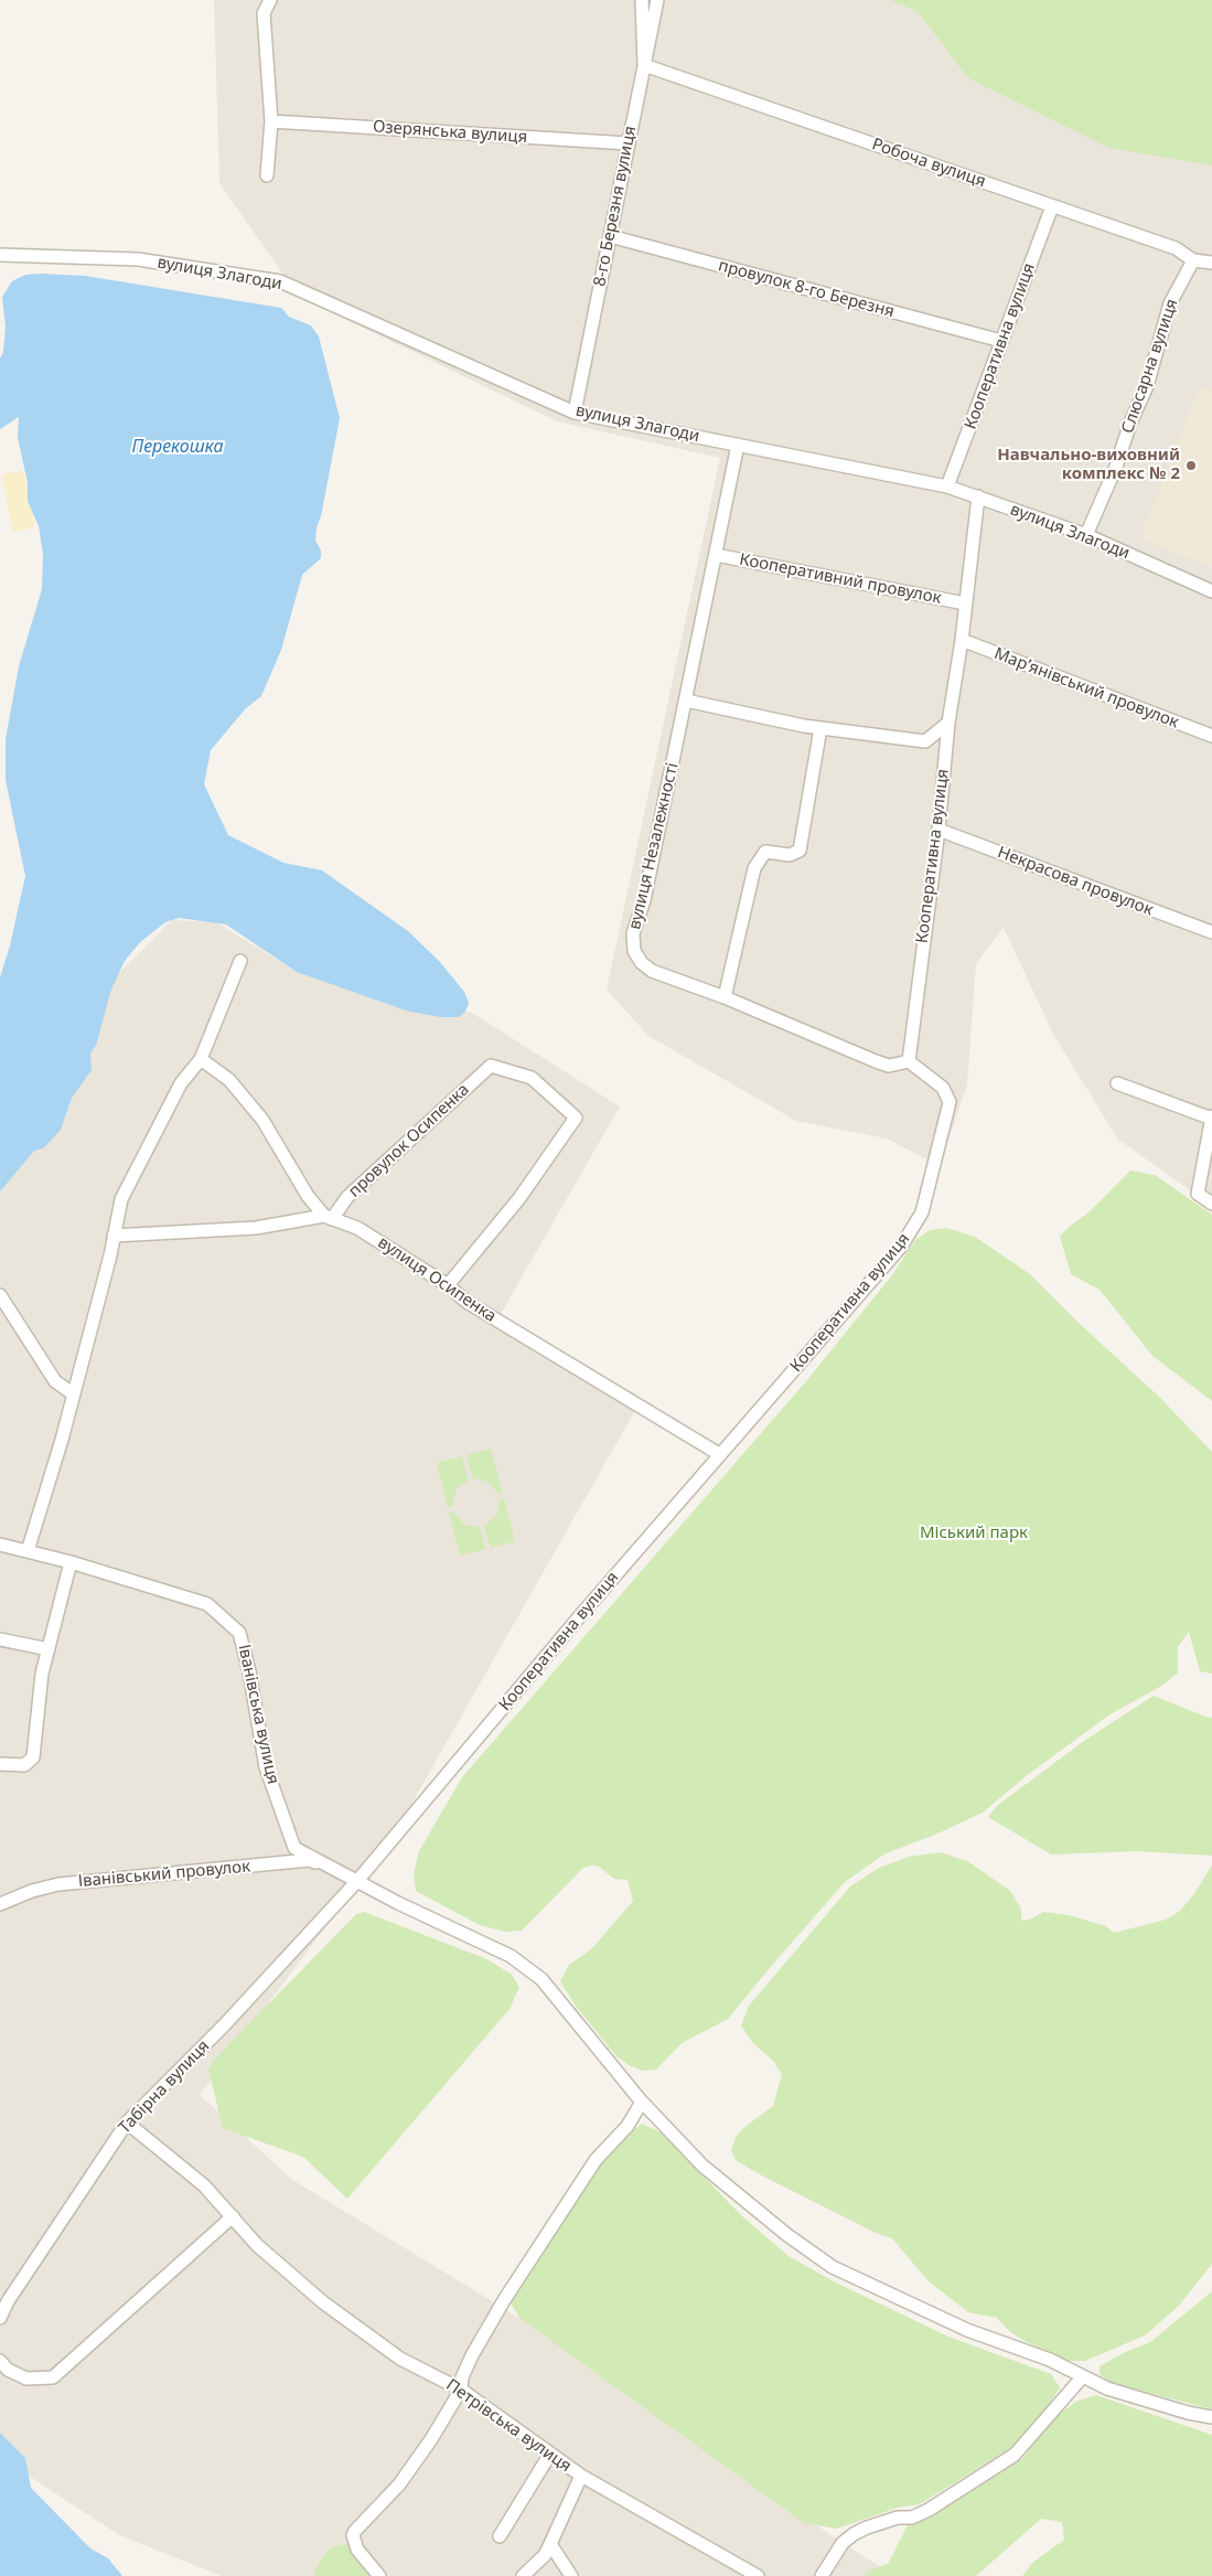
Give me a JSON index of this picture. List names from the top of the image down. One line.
{"streets":{"street":["Озерянська вулиця","Робоча вулиця","8-го Березня вулиця","вулиця Злагоди","провулок 8-го Березня","Кооперативна вулиця","Слюсарна вулиця","Кооперативний провулок","Мар’янівський провулок","вулиця Незалежності","Некрасова провулок","провулок Осипенка","вулиця Осипенка","Іванівська вулиця","Іванівський провулок","Табірна вулиця","Петрівська вулиця"]},"crossings":[["Озерянська вулиця","8-го Березня вулиця"],["Робоча вулиця","8-го Березня вулиця"],["Робоча вулиця","Кооперативна вулиця"],["Робоча вулиця","Слюсарна вулиця"],["8-го Березня вулиця","вулиця Злагоди"],["8-го Березня вулиця","провулок 8-го Березня"],["вулиця Злагоди","Кооперативна вулиця"],["вулиця Злагоди","Слюсарна вулиця"],["вулиця Злагоди","вулиця Незалежності"],["провулок 8-го Березня","Кооперативна вулиця"],["Кооперативна вулиця","Кооперативний провулок"],["Кооперативна вулиця","Мар’янівський провулок"],["Кооперативна вулиця","вулиця Незалежності"],["Кооперативна вулиця","Некрасова провулок"],["Кооперативна вулиця","вулиця Осипенка"],["Кооперативна вулиця","Іванівська вулиця"],["Кооперативна вулиця","Табірна вулиця"],["Кооперативний провулок","вулиця Незалежності"],["провулок Осипенка","вулиця Осипенка"],["Іванівська вулиця","Іванівський провулок"],["Іванівська вулиця","Табірна вулиця"],["Табірна вулиця","Петрівська вулиця"]],"water":["Перекошка"],"parks":["Міський парк"],"places":["Навчально-виховний комплекс № 2"]}
